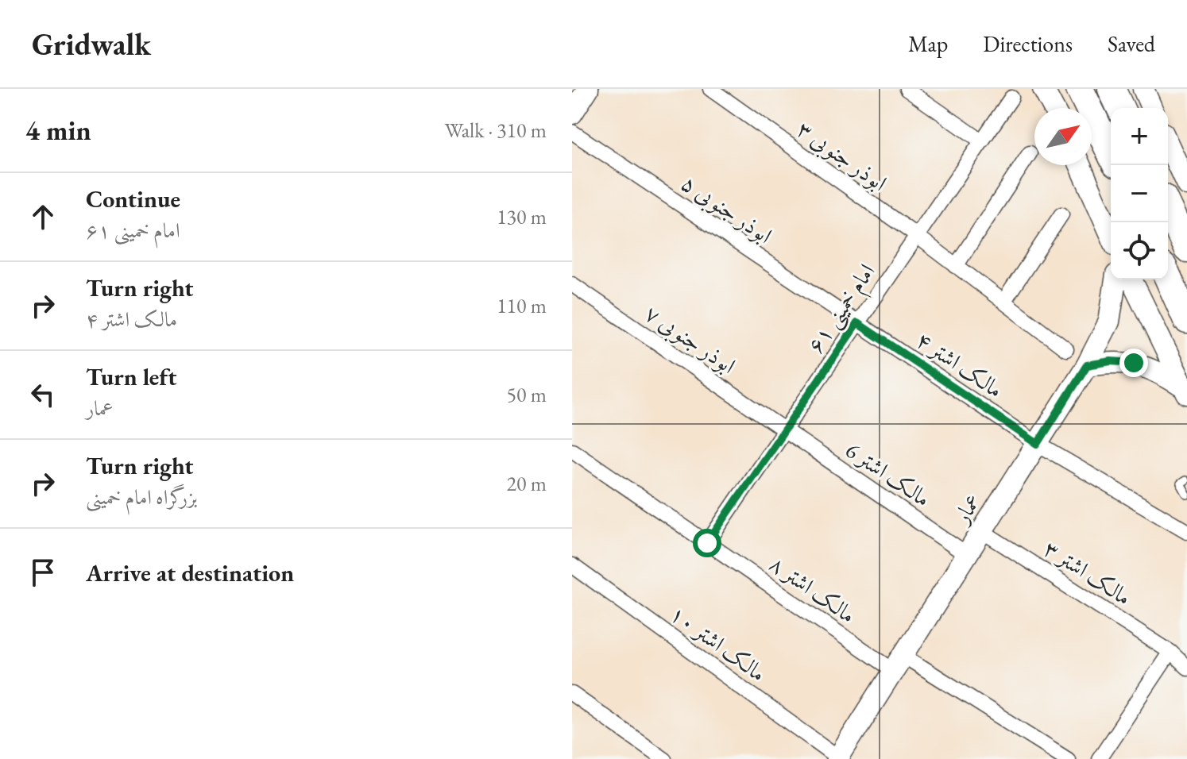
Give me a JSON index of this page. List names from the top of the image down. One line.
{"streets":{"street":["ابوذر جنوبی ۳","ابوذر جنوبی ۵","امام خمینی ۶۱","ابوذر جنوبی ۷","مالک اشتر ۴","مالک اشتر 6","عمار","مالک اشتر ۳","مالک اشتر ۸","مالک اشتر ۱۰"]},"crossings":[["ابوذر جنوبی ۳","امام خمینی ۶۱"],["ابوذر جنوبی ۵","امام خمینی ۶۱"],["ابوذر جنوبی ۵","مالک اشتر ۴"],["امام خمینی ۶۱","ابوذر جنوبی ۷"],["امام خمینی ۶۱","مالک اشتر ۴"],["امام خمینی ۶۱","مالک اشتر 6"],["امام خمینی ۶۱","مالک اشتر ۸"],["ابوذر جنوبی ۷","مالک اشتر 6"],["مالک اشتر ۴","عمار"],["مالک اشتر 6","عمار"],["عمار","مالک اشتر ۳"],["عمار","مالک اشتر ۸"],["عمار","مالک اشتر ۱۰"]],"north":"top right","page":{"header":"Gridwalk","nav":["Map","Directions","Saved"],"heading":["4 min","Walk · 310 m"],"map_buttons":["+","−"],"list":[["Continue","امام خمینی ۶۱","130 m"],["Turn right","مالک اشتر ۴","110 m"],["Turn left","عمار","50 m"],["Turn right","بزرگراه امام خمینی","20 m"],"Arrive at destination"]}}
